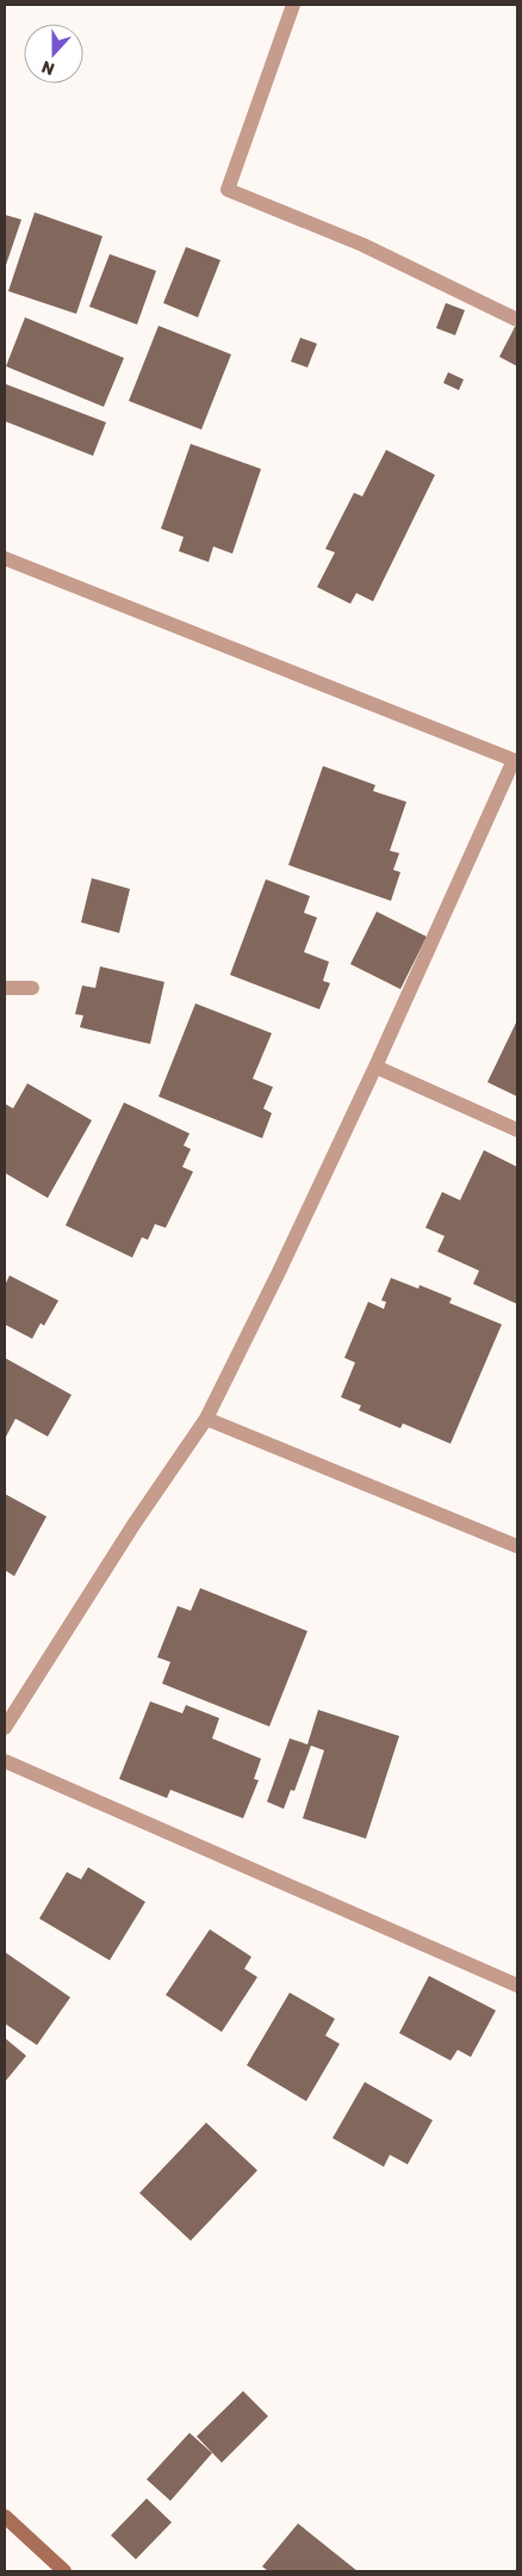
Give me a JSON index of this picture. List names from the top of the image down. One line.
{"north":"bottom"}
